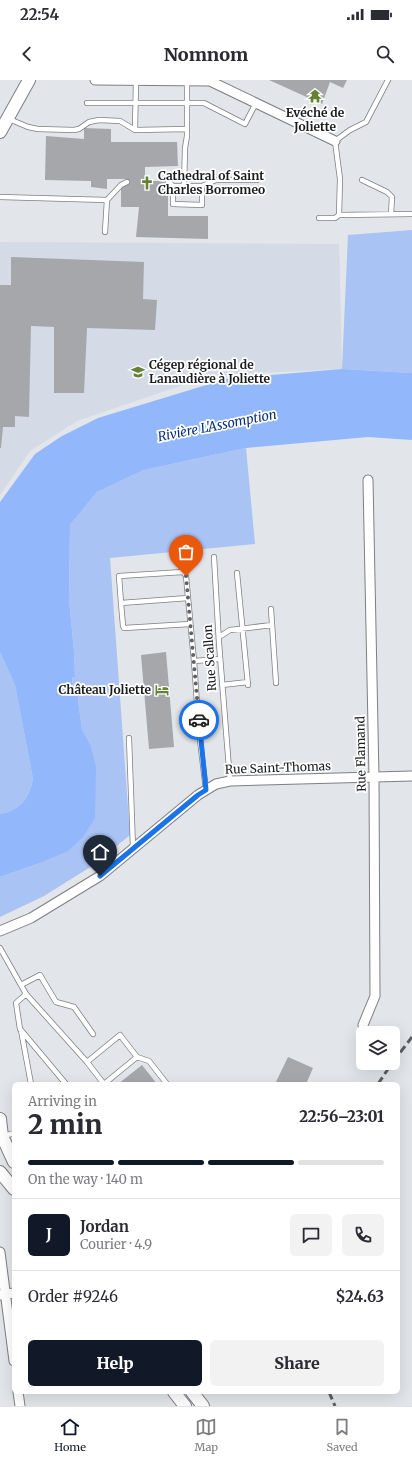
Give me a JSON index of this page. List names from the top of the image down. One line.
{"streets":{"street":["Rue Flamand","Rue Saint-Thomas"],"lane":["Rue Scallon"]},"crossings":[["Rue Scallon","Rue Saint-Thomas"],["Rue Flamand","Rue Saint-Thomas"]],"water":["Rivière L'Assomption"],"places":{"temple":["Evéché de Joliette"],"church":["Cathedral of Saint Charles Borromeo"],"school or university":["Cégep régional de Lanaudière à Joliette"],"hotel":["Château Joliette"]},"page":{"status":"22:54","header":"Nomnom","heading":["2 min","Arriving in","22:56–23:01"],"panel":["Jordan","Courier · 4.9","Order #9246","$24.63"],"bar":"On the way · 140 m","round":"J","buttons":["Help","Share"],"tabs":["Home","Map","Saved"]}}
